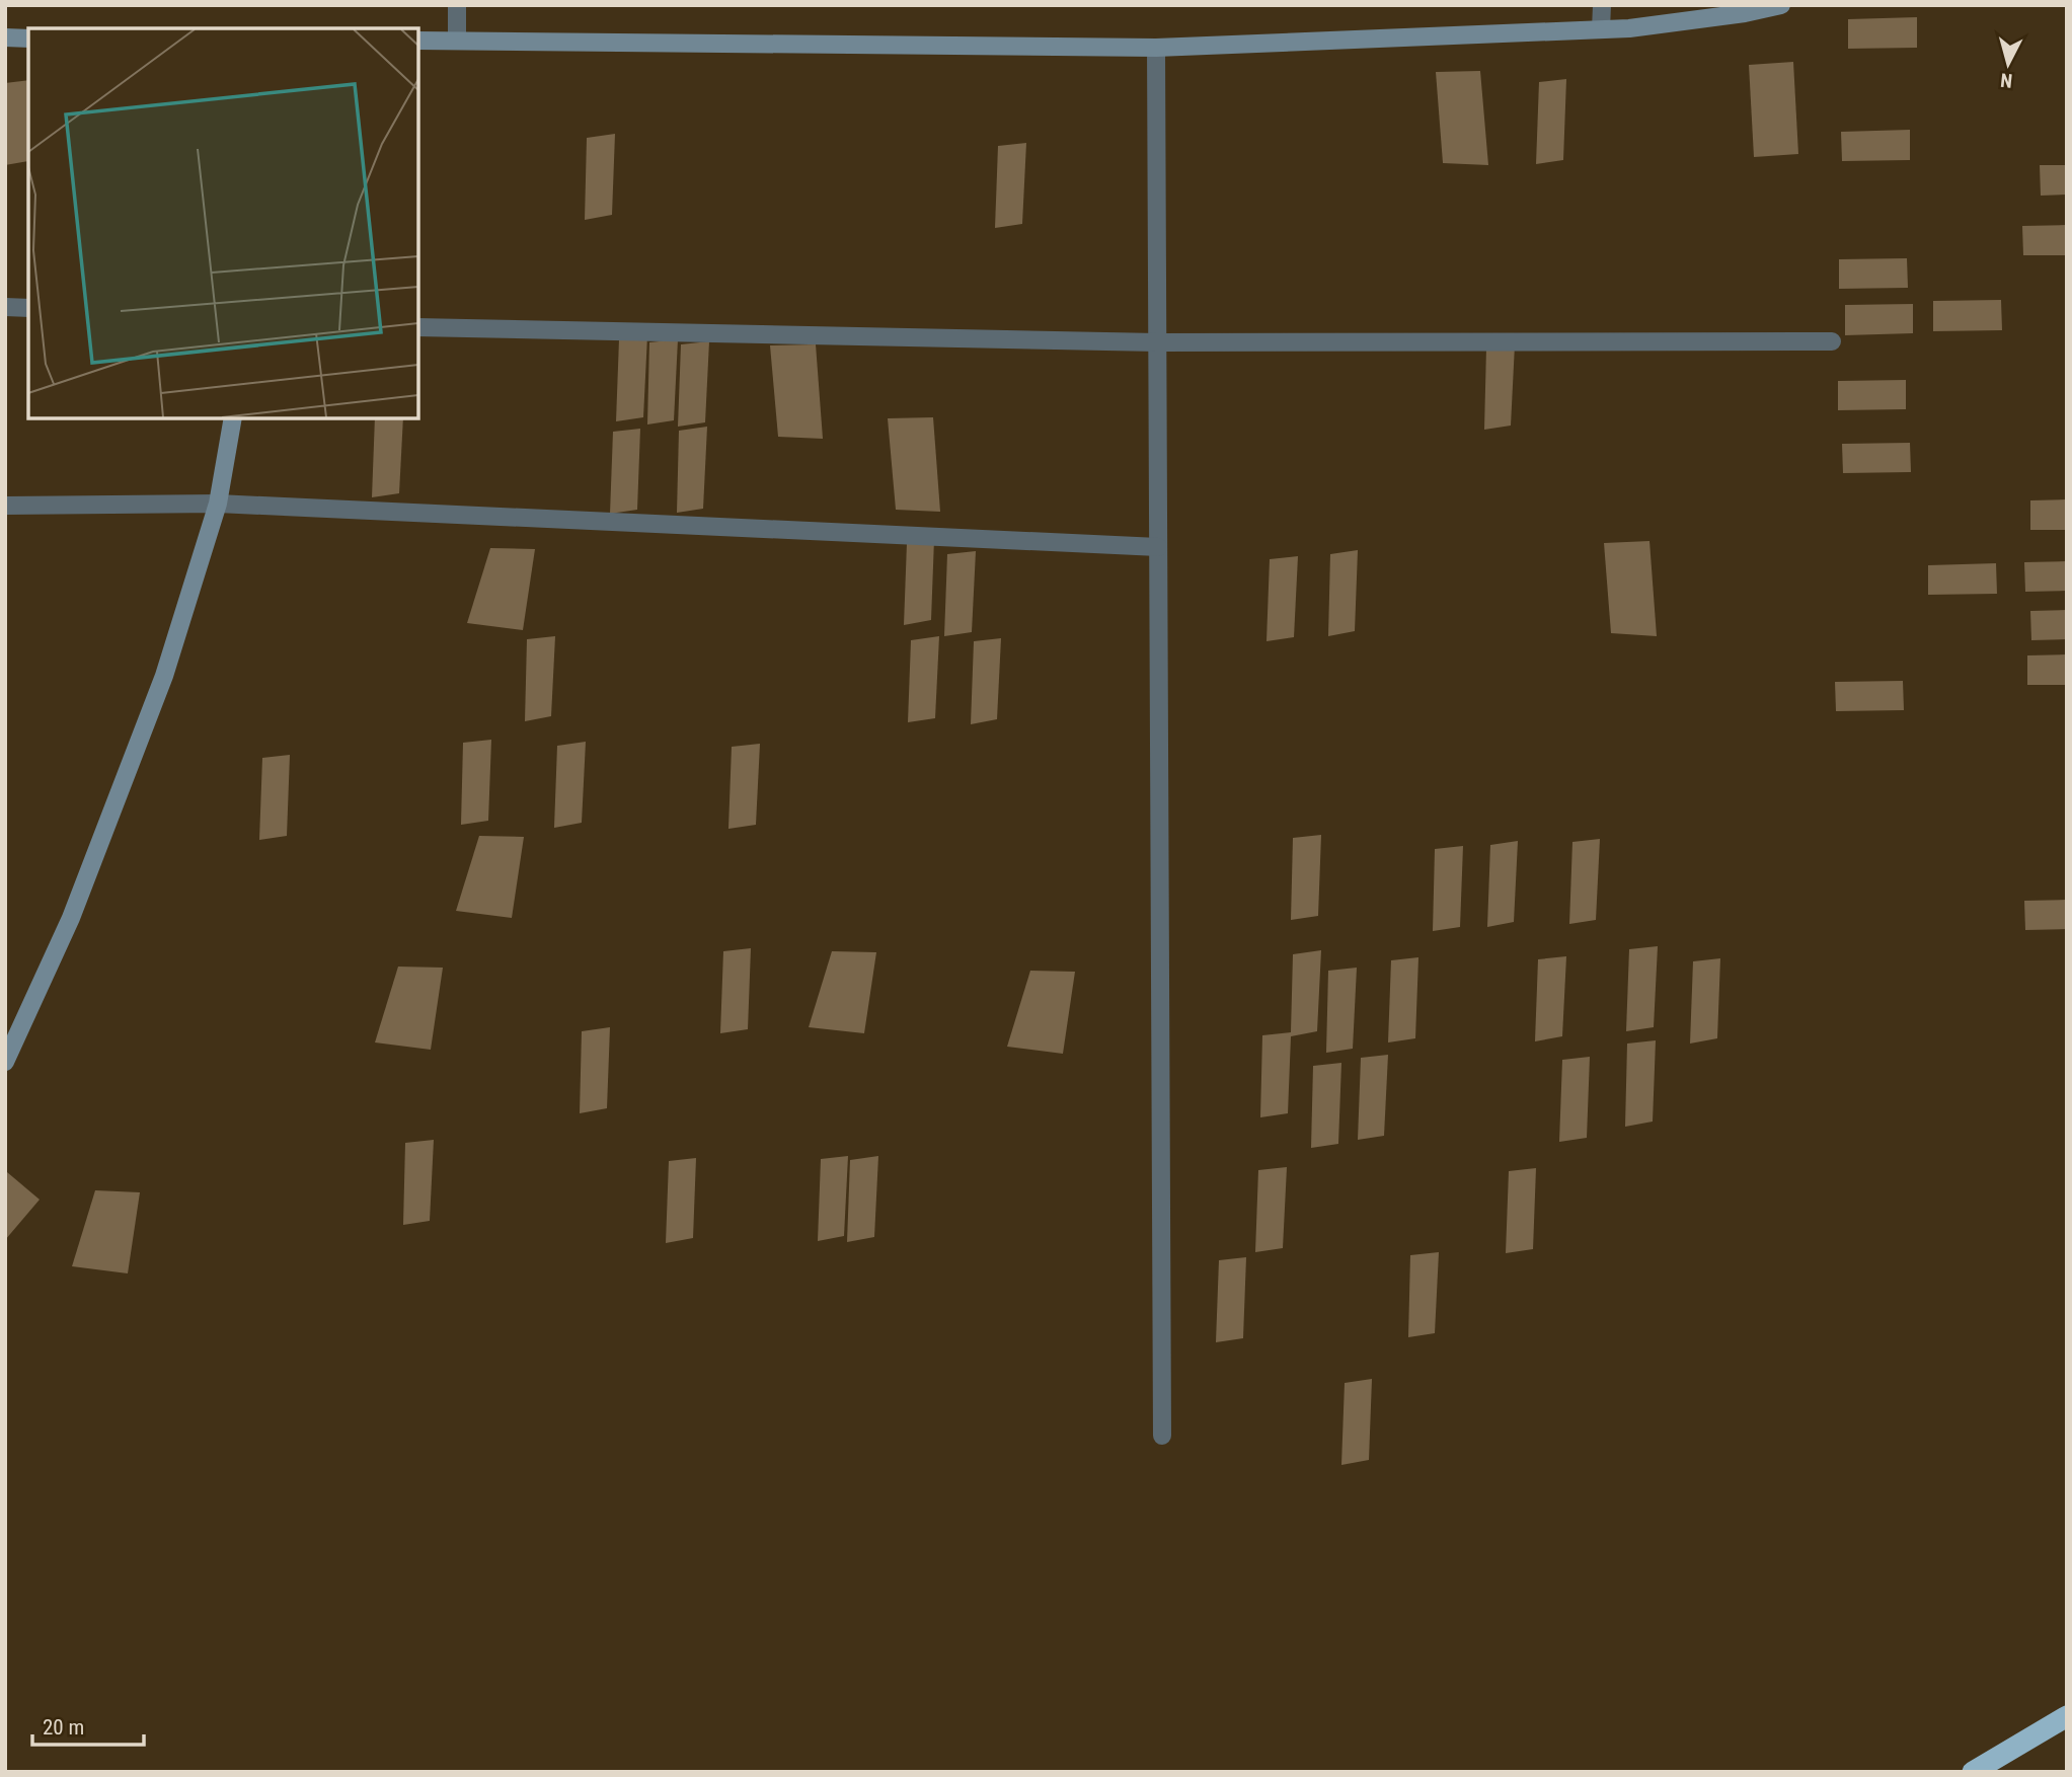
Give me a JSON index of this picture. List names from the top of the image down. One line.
{"scale_bar":"20 m","north":"bottom"}
